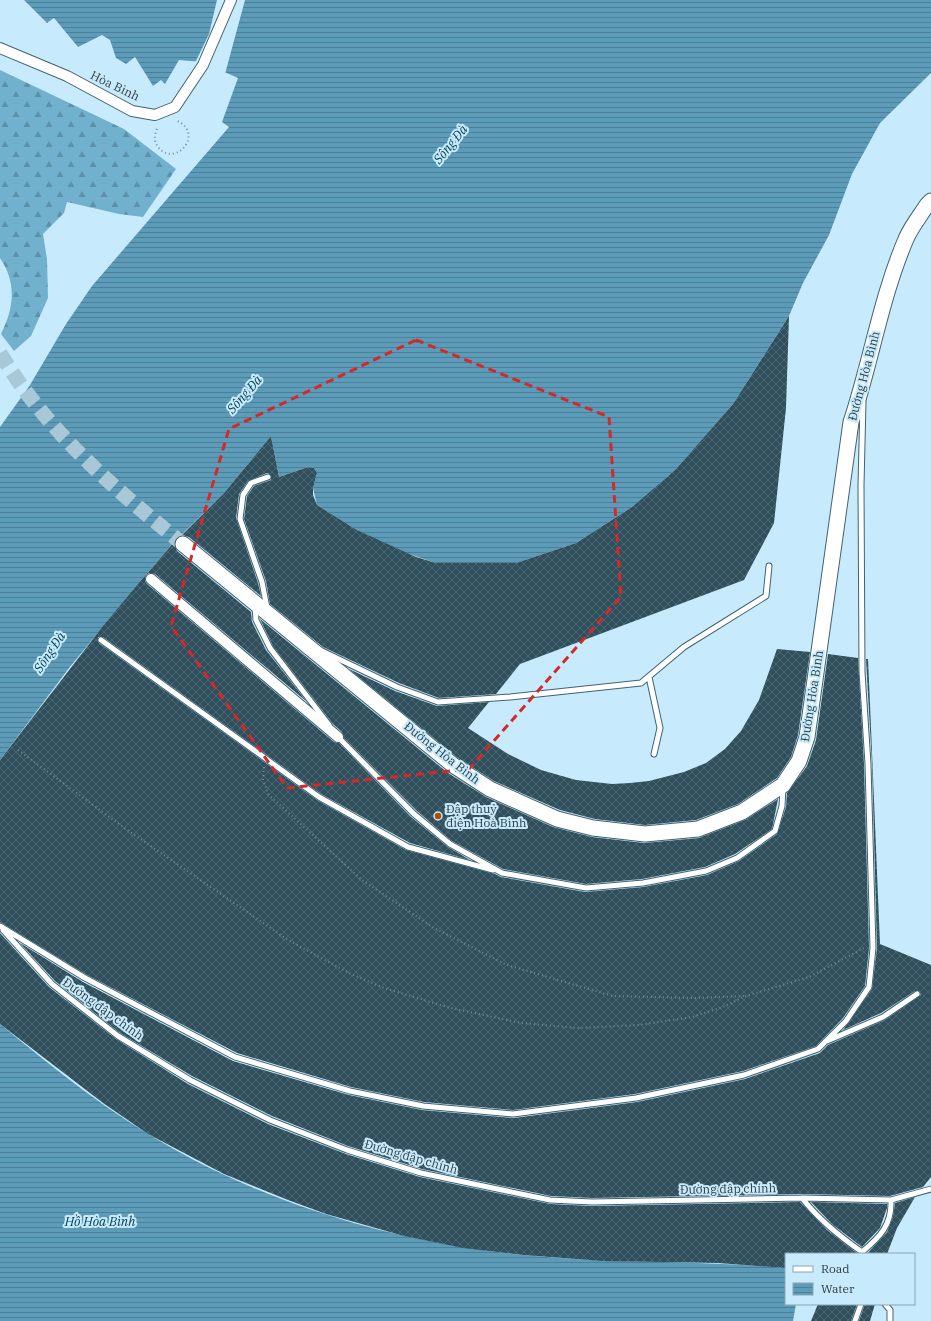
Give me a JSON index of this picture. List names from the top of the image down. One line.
{"streets":{"main road":["Đường Hòa Bình"],"street":["Hòa Bình"],"lane":["Đường đập chính"]},"water":["Sông Đà","Hồ Hòa Bình"],"places":["Đập thuỷ điện Hoà Bình"],"legend":["Road","Water"]}
